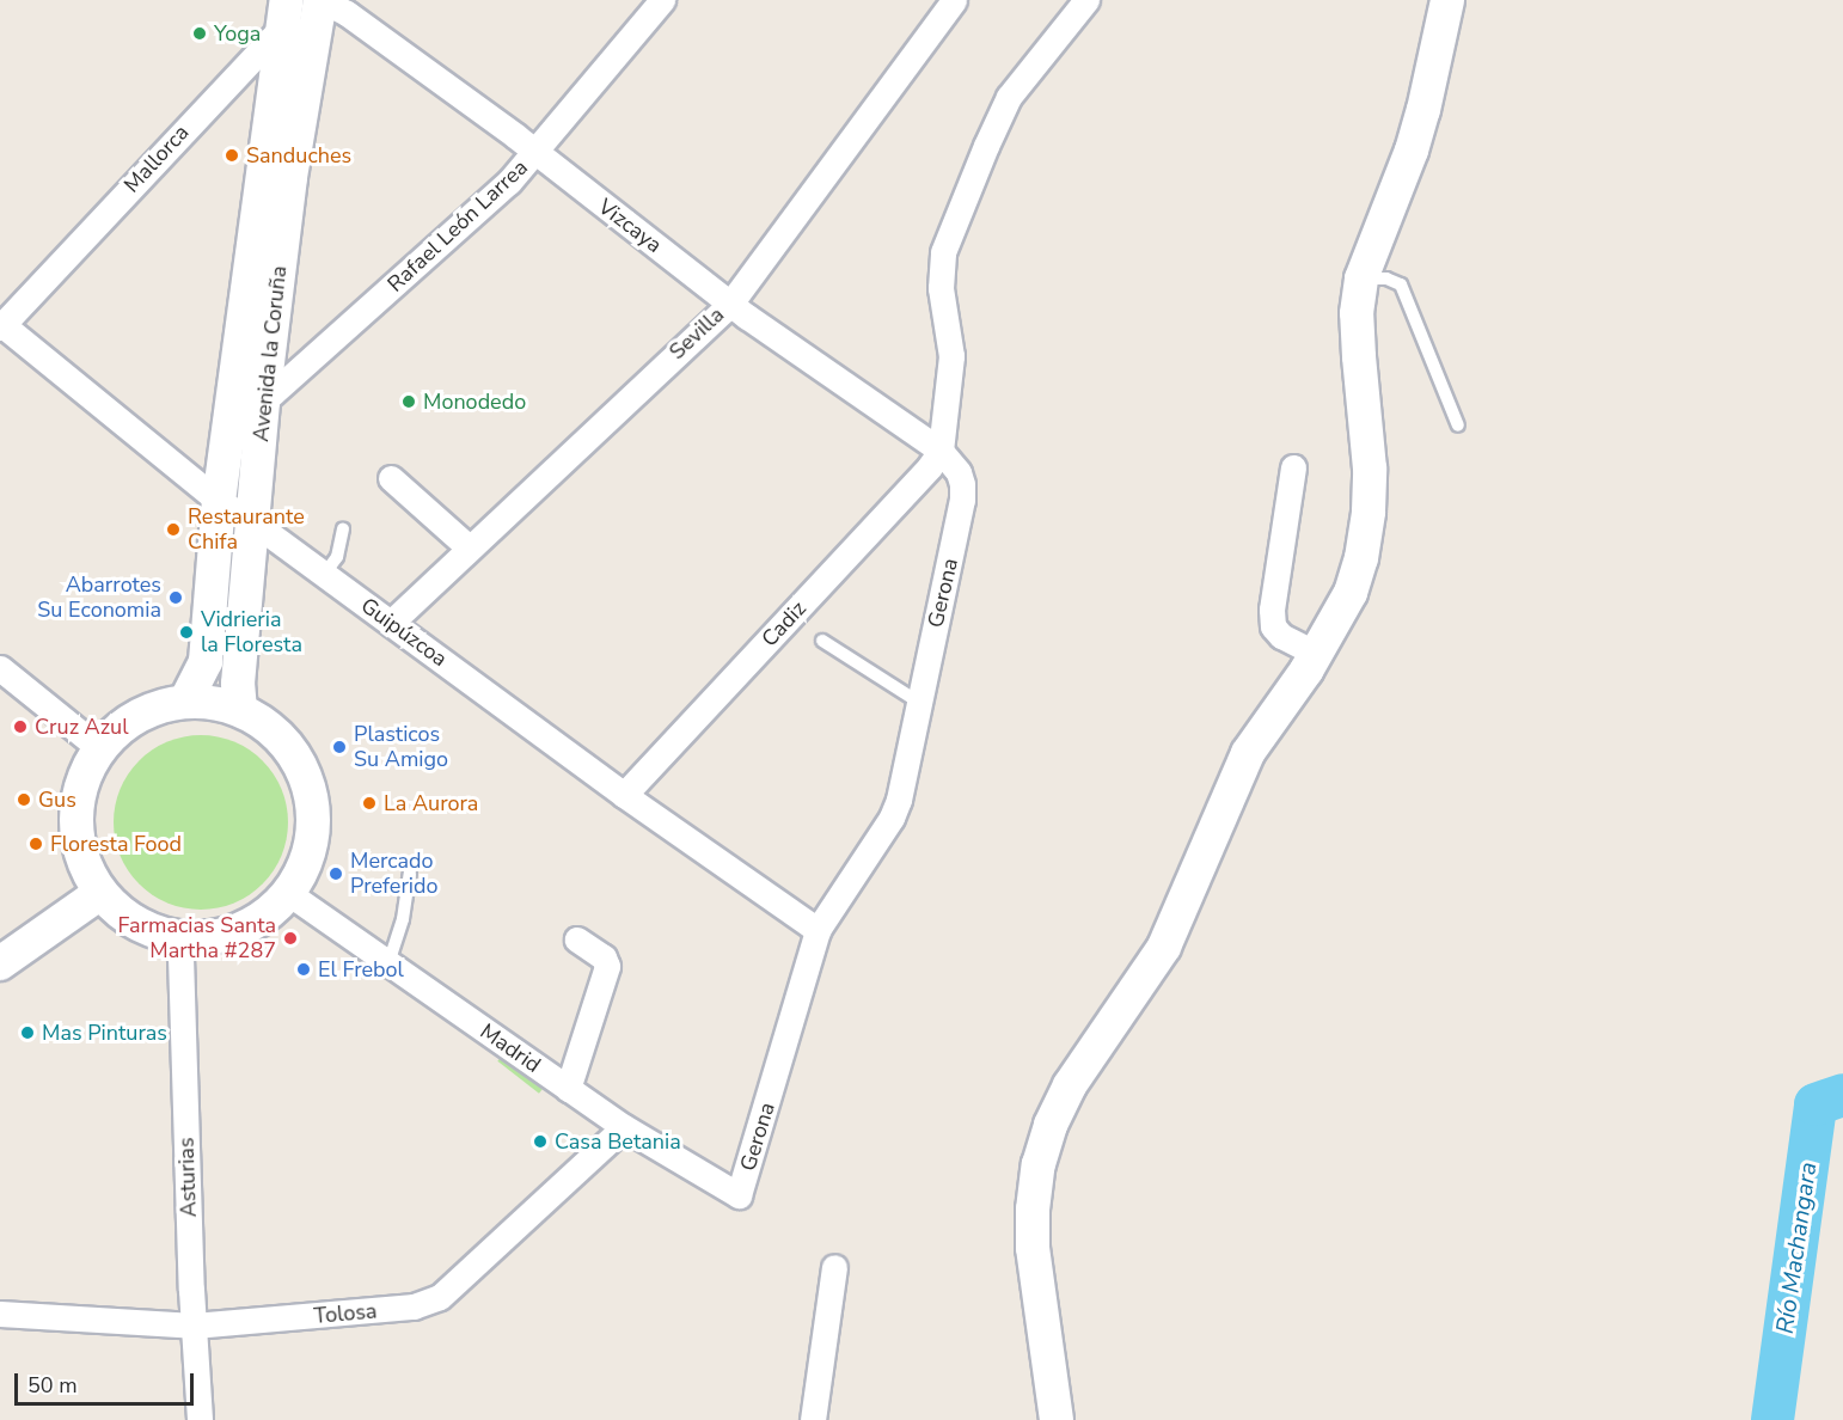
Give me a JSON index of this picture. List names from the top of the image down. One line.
{"streets":{"main road":["Avenida la Coruña"],"street":["Mallorca","Rafael León Larrea","Vizcaya","Sevilla","Gerona","Cadiz","Guipúzcoa","Madrid","Asturias","Tolosa"]},"crossings":[["Mallorca","Vizcaya"],["Mallorca","Avenida la Coruña"],["Mallorca","Guipúzcoa"],["Rafael León Larrea","Vizcaya"],["Rafael León Larrea","Avenida la Coruña"],["Vizcaya","Sevilla"],["Vizcaya","Avenida la Coruña"],["Vizcaya","Gerona"],["Vizcaya","Cadiz"],["Sevilla","Guipúzcoa"],["Avenida la Coruña","Guipúzcoa"],["Avenida la Coruña","Madrid"],["Avenida la Coruña","Asturias"],["Gerona","Cadiz"],["Gerona","Guipúzcoa"],["Gerona","Madrid"],["Cadiz","Guipúzcoa"],["Madrid","Asturias"],["Madrid","Tolosa"],["Asturias","Tolosa"]],"water":["Río Machangara"],"places":["Yoga","Sanduches","Monodedo","Restaurante Chifa","Abarrotes Su Economia","Vidrieria la Floresta","Cruz Azul","Plasticos Su Amigo","Gus","La Aurora","Floresta Food","Mercado Preferido","Farmacias Santa Martha #287","El Frebol","Mas Pinturas","Casa Betania"],"scale_bar":"50 m"}
